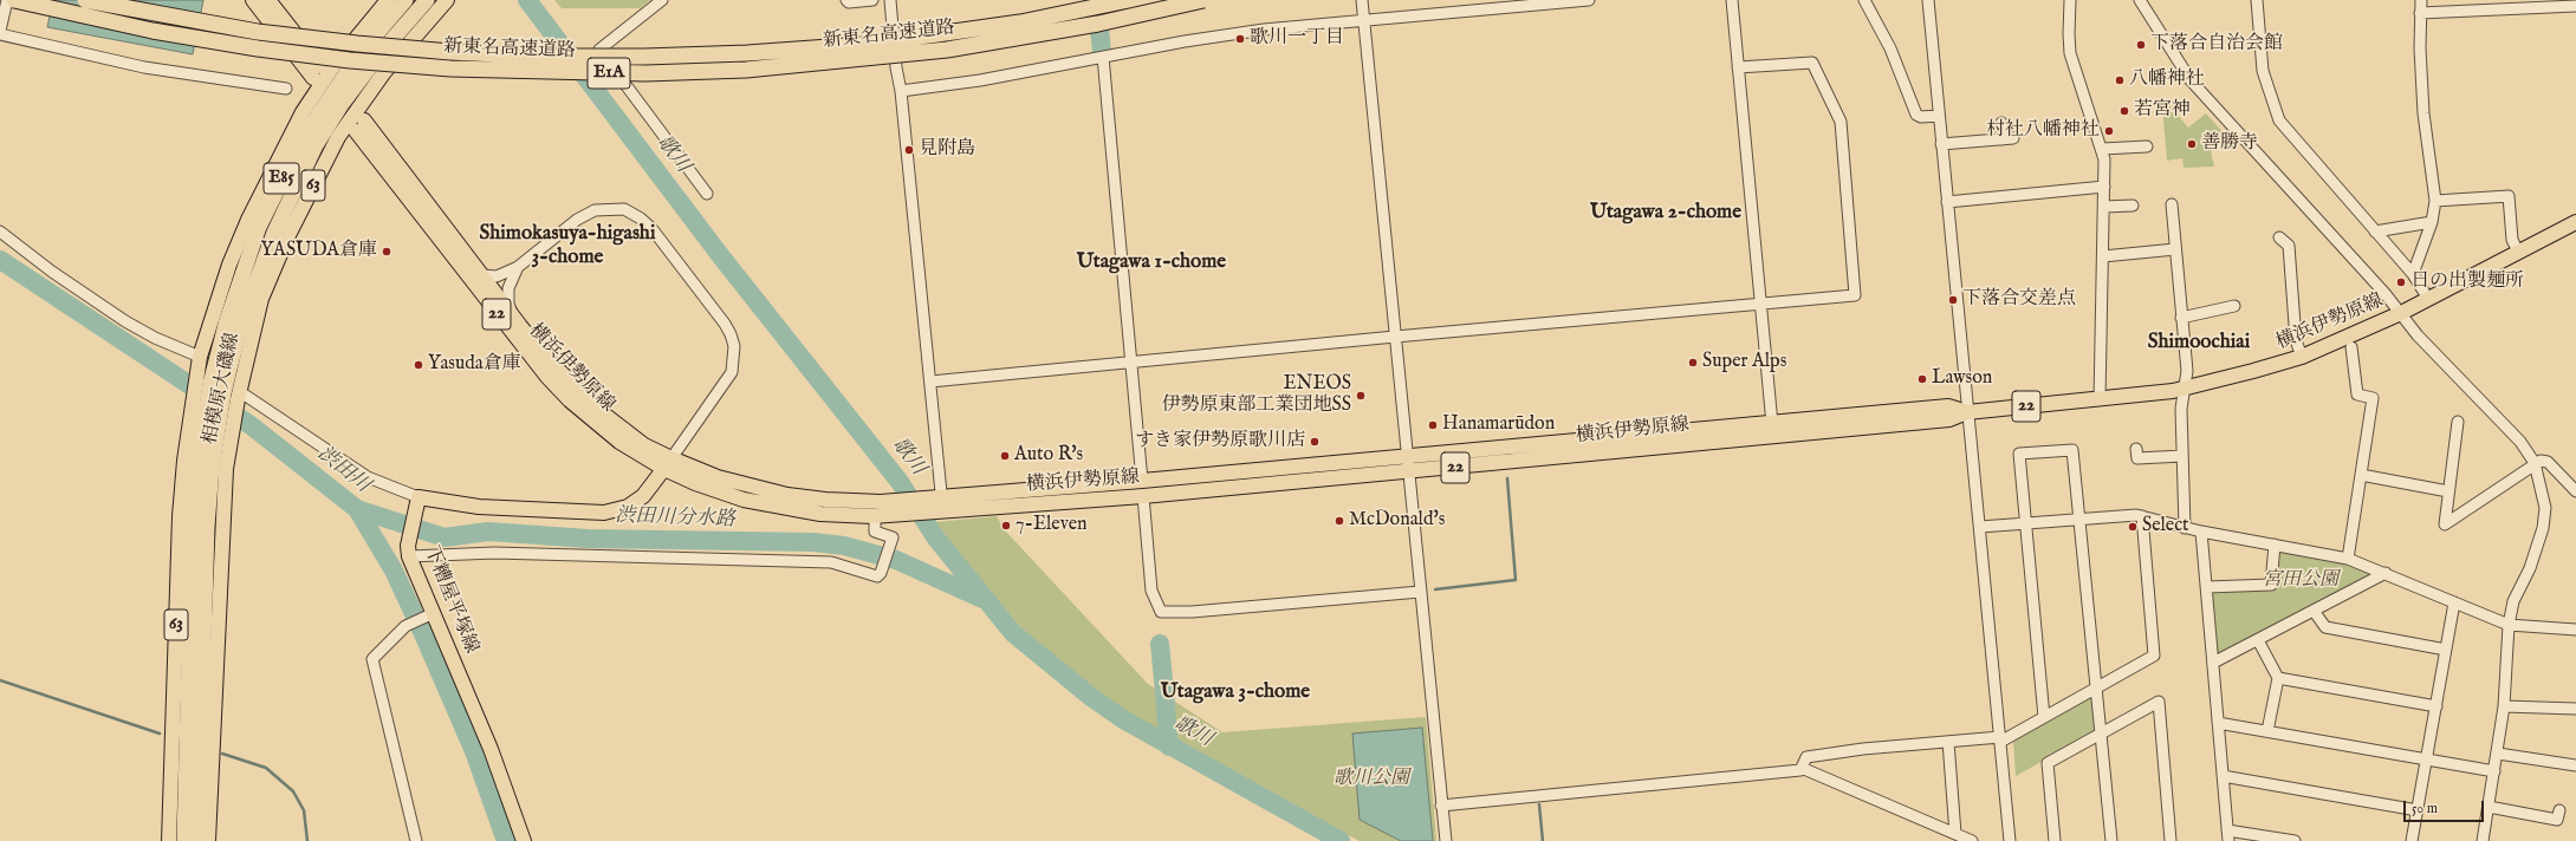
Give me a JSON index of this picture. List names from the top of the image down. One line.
{"streets":{"highway":["新東名高速道路","E1A","E85"],"main road":["63","22","横浜伊勢原線","相模原大磯線","下糟屋平塚線"]},"crossings":[["E85","相模原大磯線"]],"districts":["Utagawa 2-chome","Shimokasuya-higashi 3-chome","Utagawa 1-chome","Shimoochiai","Utagawa 3-chome"],"water":["歌川","渋田川","渋田川分水路"],"parks":["宮田公園","歌川公園"],"places":["歌川一丁目","下落合自治会館","八幡神社","若宮神","村社八幡神社","善勝寺","見附島","YASUDA倉庫","日の出製麺所","下落合交差点","Super Alps","Yasuda倉庫","Lawson","ENEOS 伊勢原東部工業団地SS","Hanamarūdon","すき家伊勢原歌川店","Auto R's","McDonald's","7-Eleven","Select"],"scale_bar":"50 m"}
